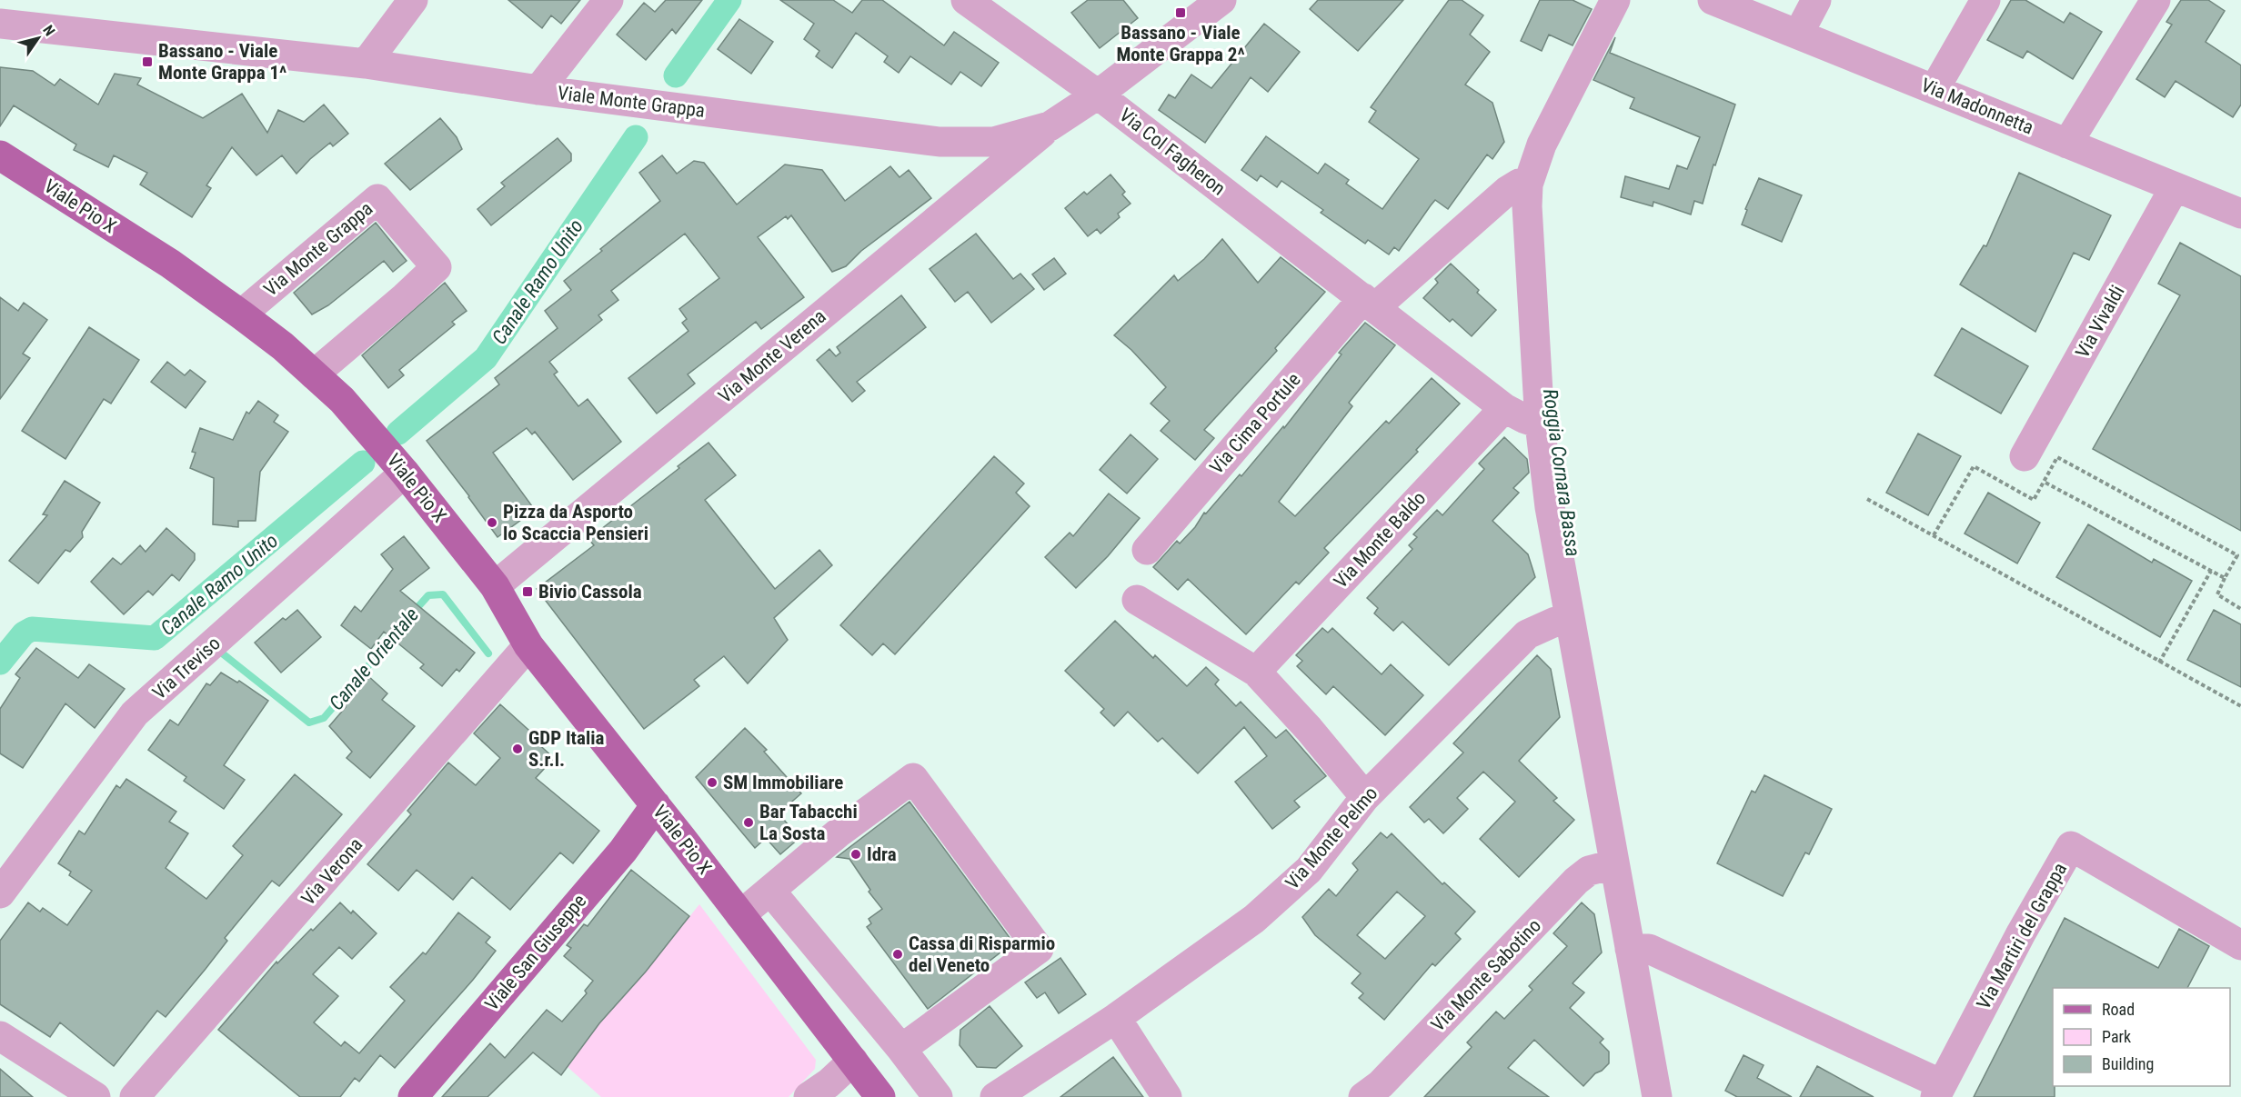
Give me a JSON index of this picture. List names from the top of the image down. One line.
{"streets":{"main road":["Viale Pio X","Viale San Giuseppe"],"street":["Viale Monte Grappa","Via Madonnetta","Via Col Fagheron","Via Monte Grappa","Via Vivaldi","Via Monte Verena","Via Cima Portule","Via Monte Baldo","Via Treviso","Via Monte Pelmo","Via Verona","Via Martiri del Grappa","Via Monte Sabotino"]},"crossings":[["Viale Monte Grappa","Via Col Fagheron"],["Viale Monte Grappa","Via Monte Verena"],["Via Madonnetta","Via Vivaldi"],["Via Col Fagheron","Via Cima Portule"],["Via Col Fagheron","Via Monte Baldo"],["Viale Pio X","Via Monte Grappa"],["Viale Pio X","Via Monte Verena"],["Viale Pio X","Via Treviso"],["Viale Pio X","Via Verona"],["Viale Pio X","Viale San Giuseppe"]],"water":["Canale Ramo Unito","Roggia Cornara Bassa","Canale Orientale"],"places":{"transit":["Bassano - Viale Monte Grappa 2^","Bassano - Viale Monte Grappa 1^","Bivio Cassola"],"other":["Pizza da Asporto lo Scaccia Pensieri","GDP Italia S.r.l.","SM Immobiliare","Bar Tabacchi La Sosta","Idra","Cassa di Risparmio del Veneto"]},"legend":["Road","Park","Building"],"north":"top right"}
